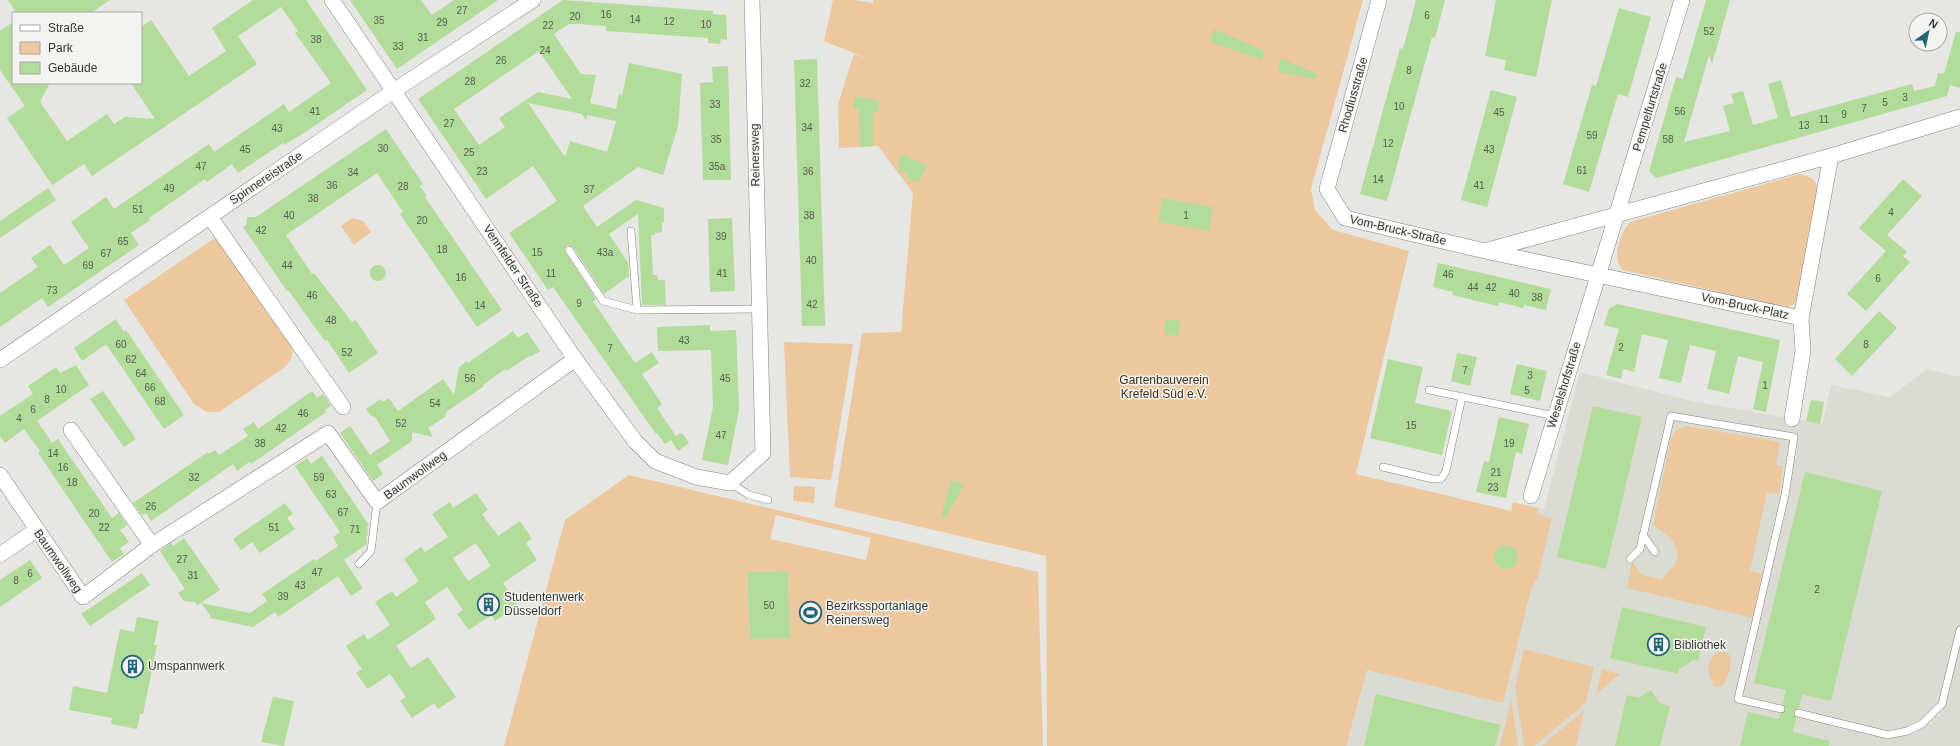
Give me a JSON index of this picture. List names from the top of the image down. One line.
{"streets":{"street":["Rhodiusstraße","Pempelfurtstraße","Reinersweg","Spinnereistraße","Vom-Bruck-Straße","Vennfelder Straße","Vom-Bruck-Platz","Weselshofstraße","Baumwollweg"]},"crossings":[["Rhodiusstraße","Vom-Bruck-Straße"],["Reinersweg","Vennfelder Straße"],["Spinnereistraße","Vennfelder Straße"],["Vom-Bruck-Straße","Vom-Bruck-Platz"],["Vennfelder Straße","Baumwollweg"],["Vom-Bruck-Platz","Weselshofstraße"]],"parks":["Gartenbauverein Krefeld Süd e.V."],"places":{"building":["Studentenwerk Düsseldorf","Bibliothek","Umspannwerk"],"sports":["Bezirkssportanlage Reinersweg"]},"house_numbers":["27","16","6","20","14","35","12","29","10","22","52","31","38","33","24","26","8","28","32","3","5","33","10","7","41","56","45","9","11","27","13","34","43","59","35","58","12","30","45","43","25","47","35a","61","23","36","34","14","36","41","28","49","37","38","51","4","40","38","1","20","42","39","65","18","15","43a","67","40","69","44","11","41","46","16","6","44","42","73","40","46","38","9","42","14","48","43","60","8","2","7","52","62","7","64","3","56","45","1","66","10","5","8","68","54","6","46","4","52","15","42","47","38","19","14","16","21","32","59","18","23","63","26","67","20","22","51","71","27","47","6","31","8","43","2","39","50"],"legend":["Straße","Park","Gebäude"],"north":"top right"}
